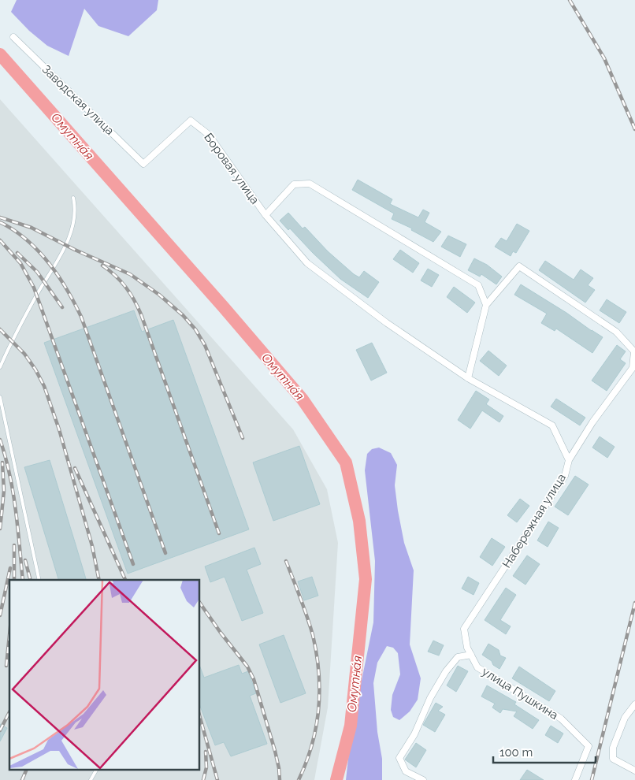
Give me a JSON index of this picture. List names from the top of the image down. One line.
{"streets":{"street":["Заводская улица","Боровая улица","Набережная улица","улица Пушкина"]},"crossings":[["Заводская улица","Боровая улица"],["Боровая улица","Набережная улица"],["Набережная улица","улица Пушкина"]],"water":["Омутна́я"],"scale_bar":"100 m"}
